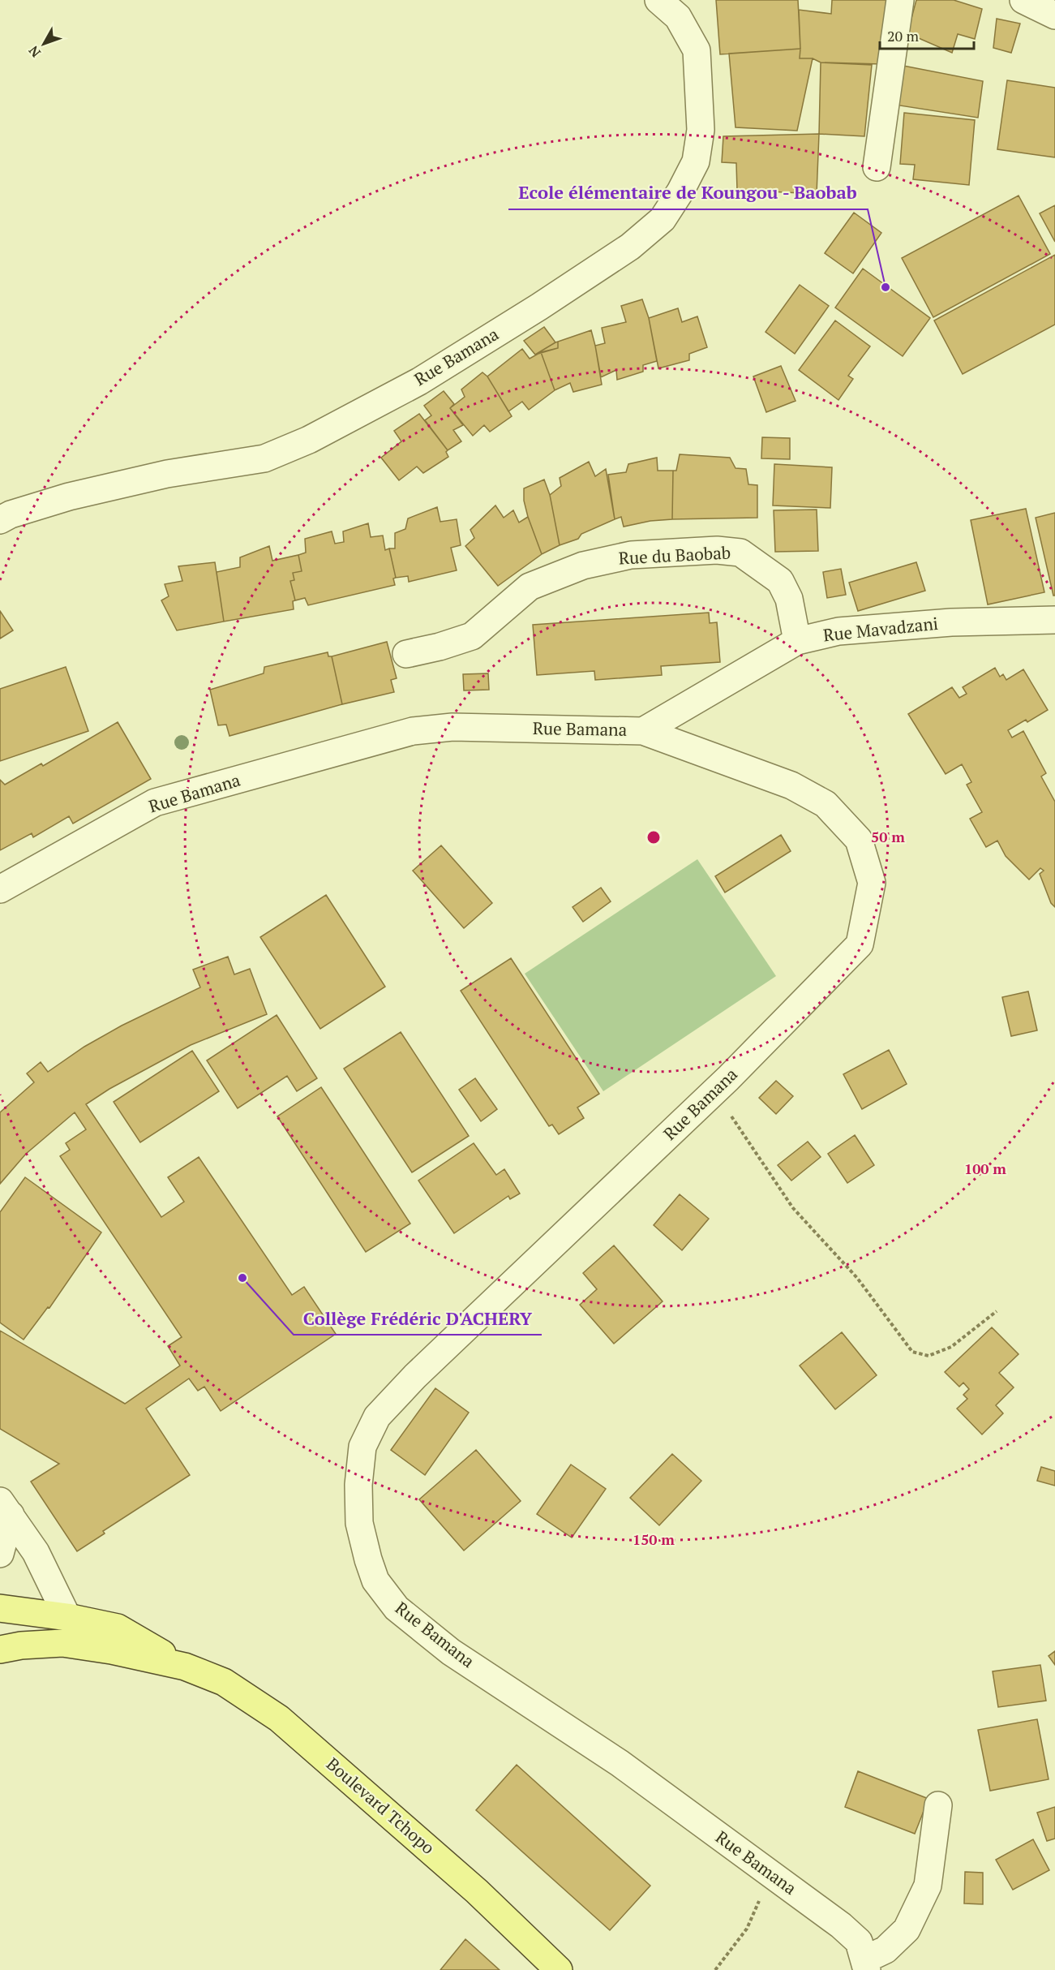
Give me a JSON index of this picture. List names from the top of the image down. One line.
{"streets":{"main road":["Boulevard Tchopo"],"street":["Rue Bamana","Rue du Baobab","Rue Mavadzani"]},"crossings":[["Rue Bamana","Rue Mavadzani"],["Rue du Baobab","Rue Mavadzani"]],"places":["Ecole élémentaire de Koungou - Baobab","Collège Frédéric D'ACHERY"],"scale_bar":"20 m","north":"bottom left","rings":["50 m","100 m","150 m"]}
